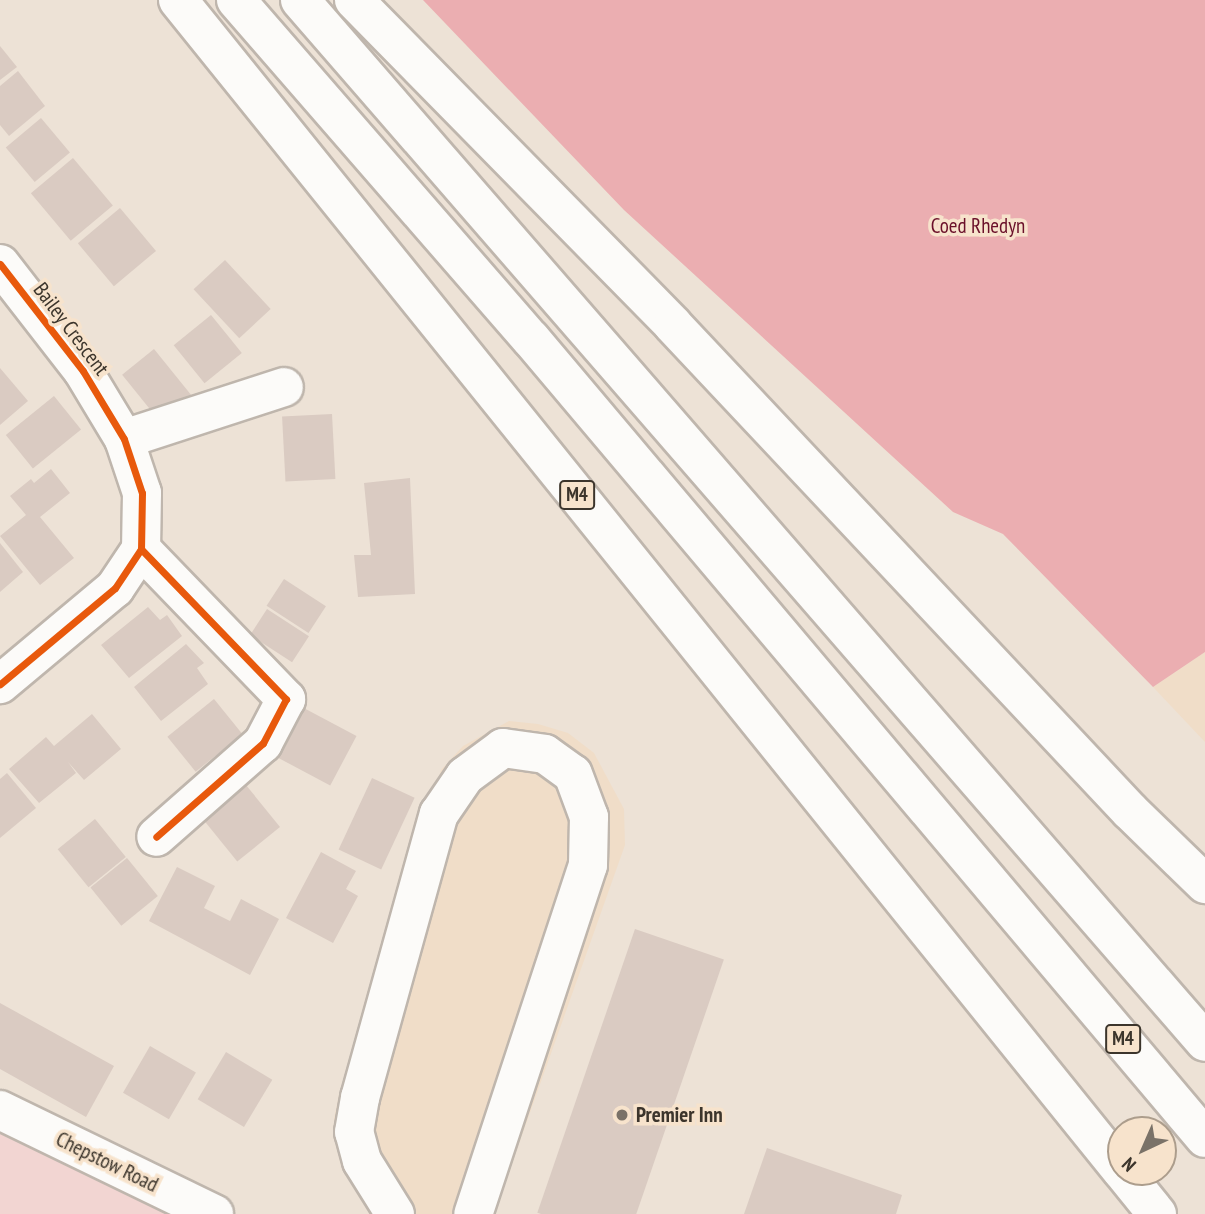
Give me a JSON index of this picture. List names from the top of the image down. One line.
{"streets":{"main road":["Bailey Crescent","M4","Chepstow Road"]},"parks":["Coed Rhedyn"],"places":["Premier Inn"],"north":"bottom left"}
